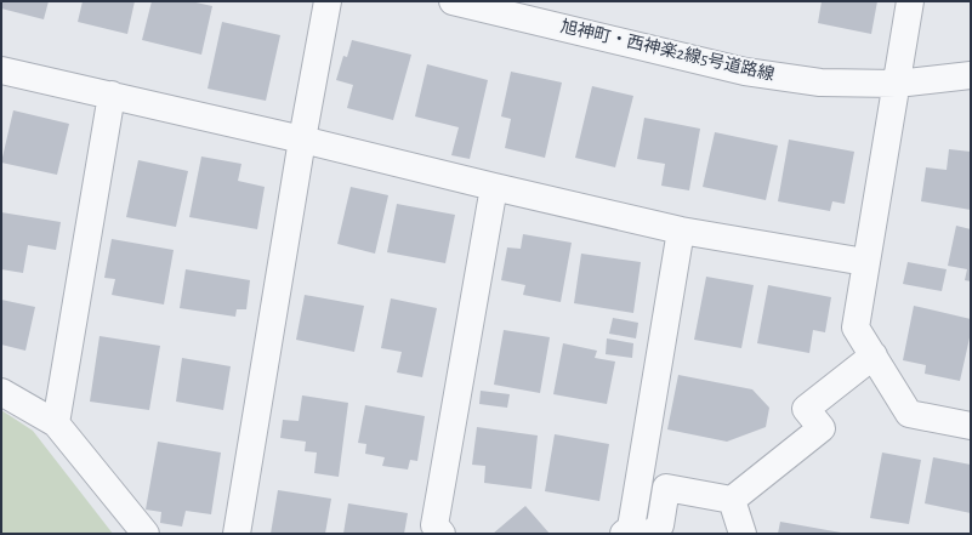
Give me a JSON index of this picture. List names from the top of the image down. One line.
{"streets":{"street":["旭神町・西神楽2線5号道路線"]}}
